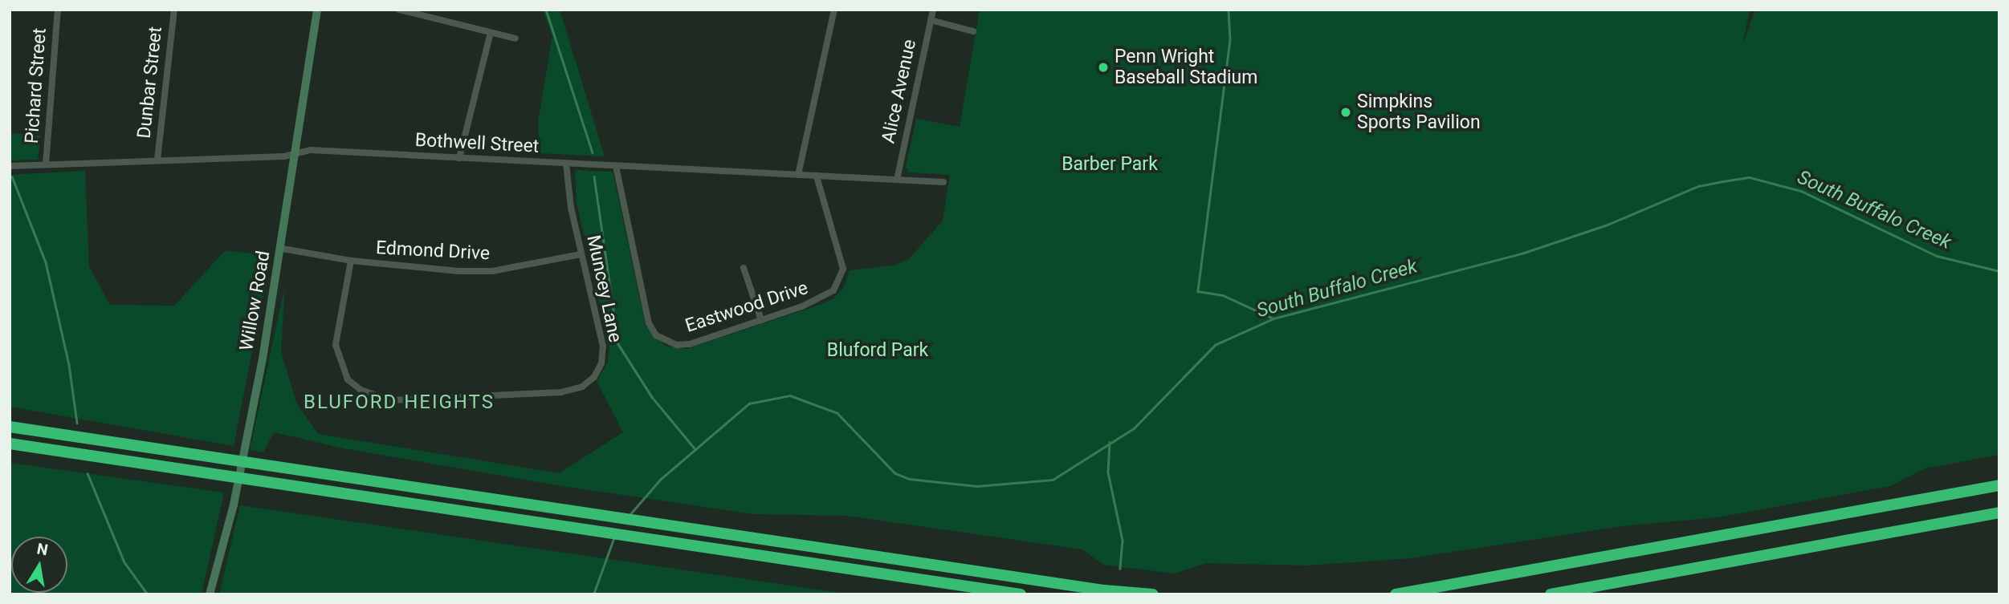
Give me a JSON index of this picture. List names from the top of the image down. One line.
{"streets":{"street":["Dunbar Street","Pichard Street","Alice Avenue","Bothwell Street","Edmond Drive","Muncey Lane","Willow Road","Eastwood Drive"]},"crossings":[["Dunbar Street","Bothwell Street"],["Pichard Street","Bothwell Street"],["Alice Avenue","Bothwell Street"],["Bothwell Street","Muncey Lane"],["Bothwell Street","Willow Road"],["Bothwell Street","Eastwood Drive"],["Edmond Drive","Muncey Lane"],["Edmond Drive","Willow Road"]],"districts":["BLUFORD HEIGHTS"],"water":["South Buffalo Creek"],"parks":["Barber Park","Bluford Park"],"places":["Penn Wright Baseball Stadium","Simpkins Sports Pavilion"],"north":"top"}
